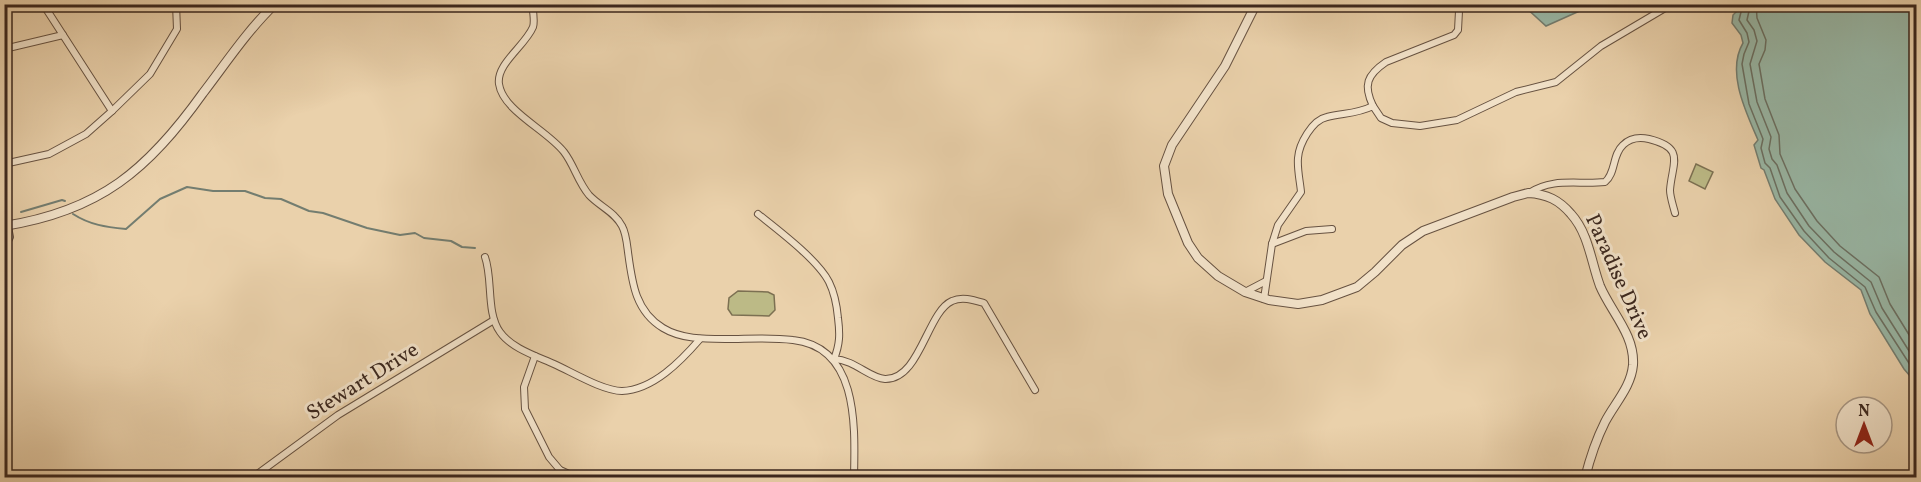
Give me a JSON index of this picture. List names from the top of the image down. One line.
{"streets":{"street":["Paradise Drive","Stewart Drive"]},"north":"top"}
